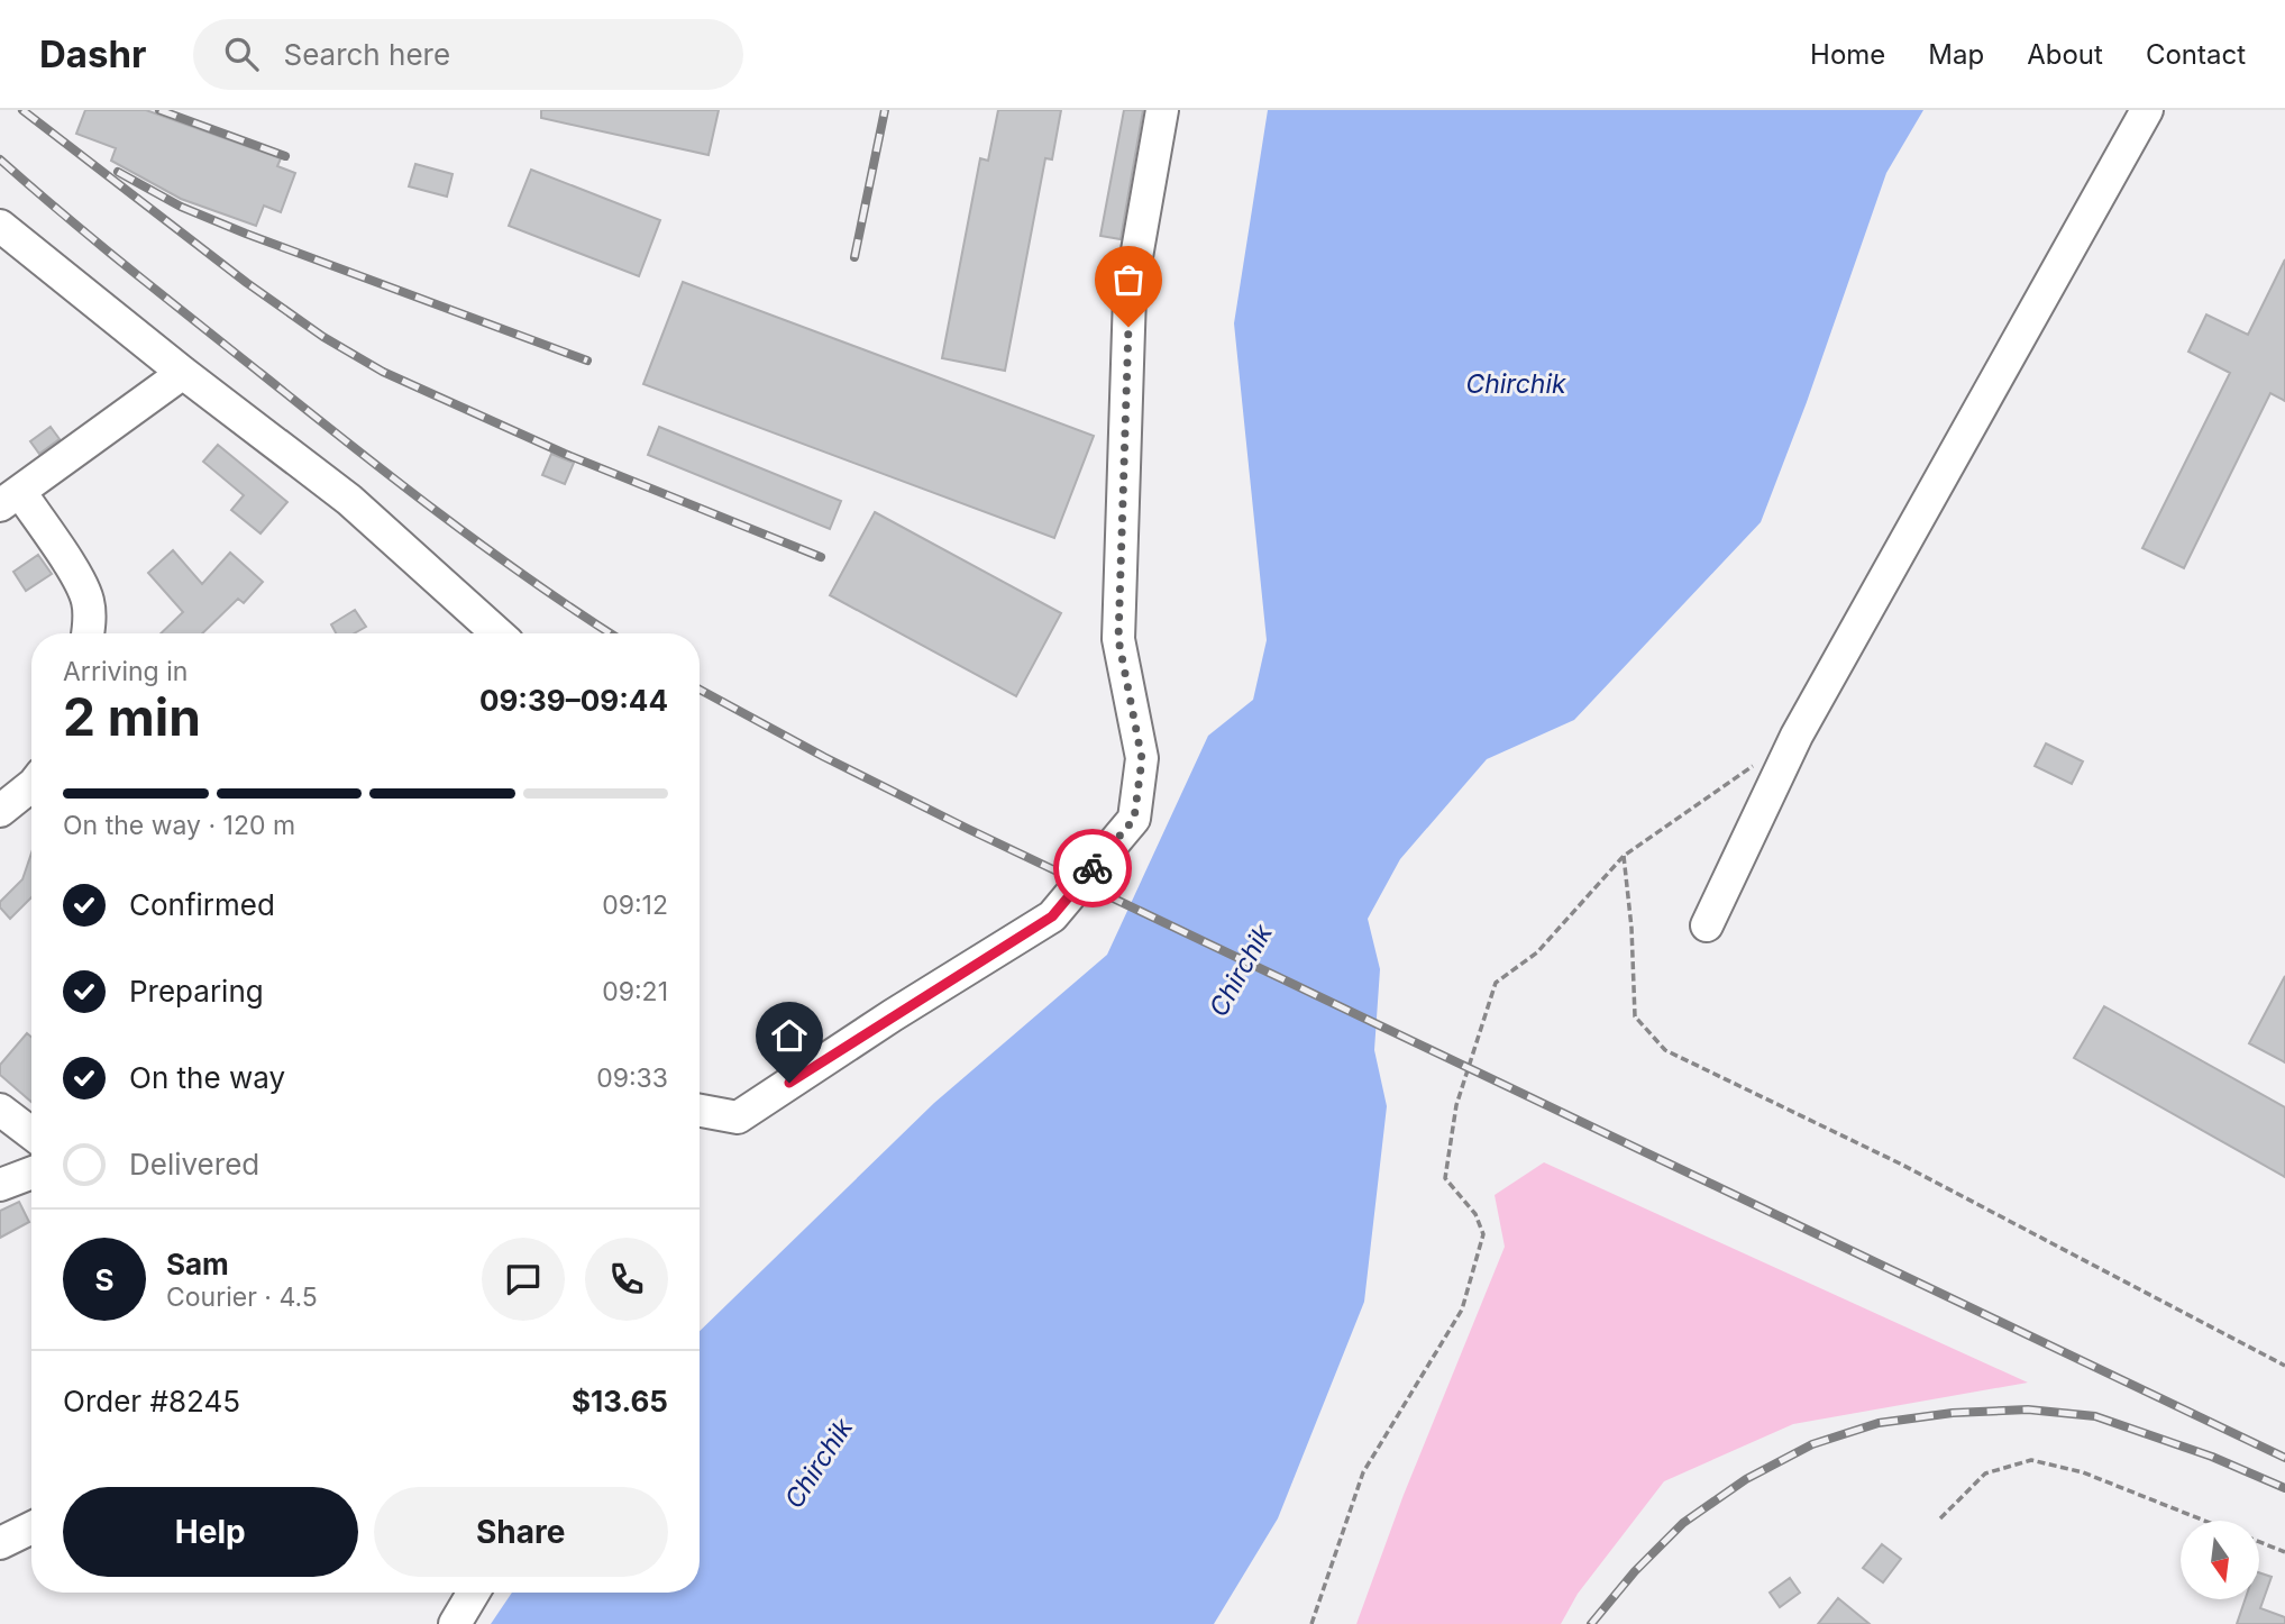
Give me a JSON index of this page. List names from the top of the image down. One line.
{"water":["Chirchik"],"north":"bottom","page":{"header":"Dashr","search":"Search here","nav":["Home","Map","About","Contact"],"heading":["2 min","Arriving in","09:39–09:44"],"panel":["Sam","Courier · 4.5","Order #8245","$13.65"],"bar":"On the way · 120 m","list":[["Confirmed","09:12"],["Preparing","09:21"],["On the way","09:33"],"Delivered"],"round":"S","buttons":["Help","Share"]}}
